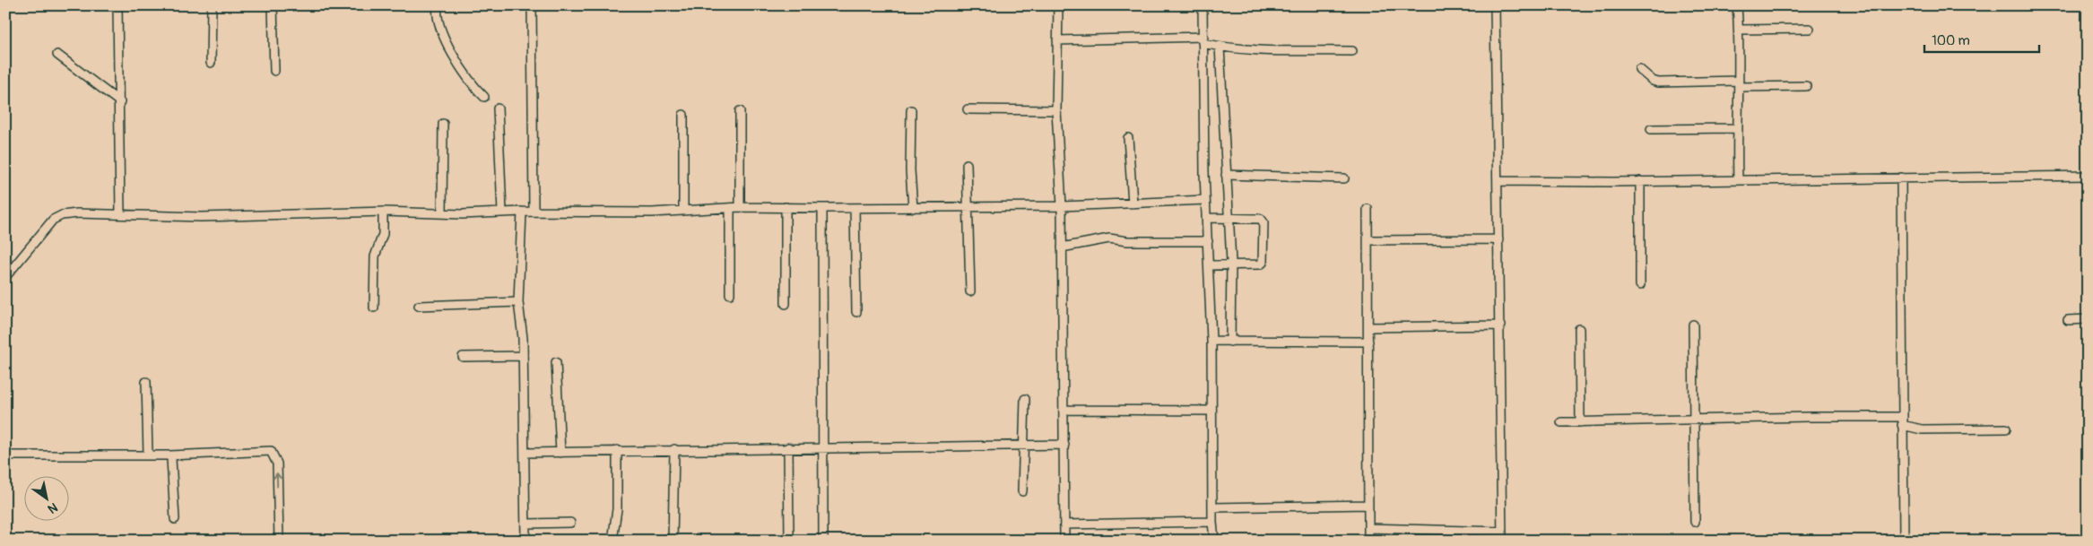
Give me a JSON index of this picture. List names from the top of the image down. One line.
{"scale_bar":"100 m","north":"bottom right"}
